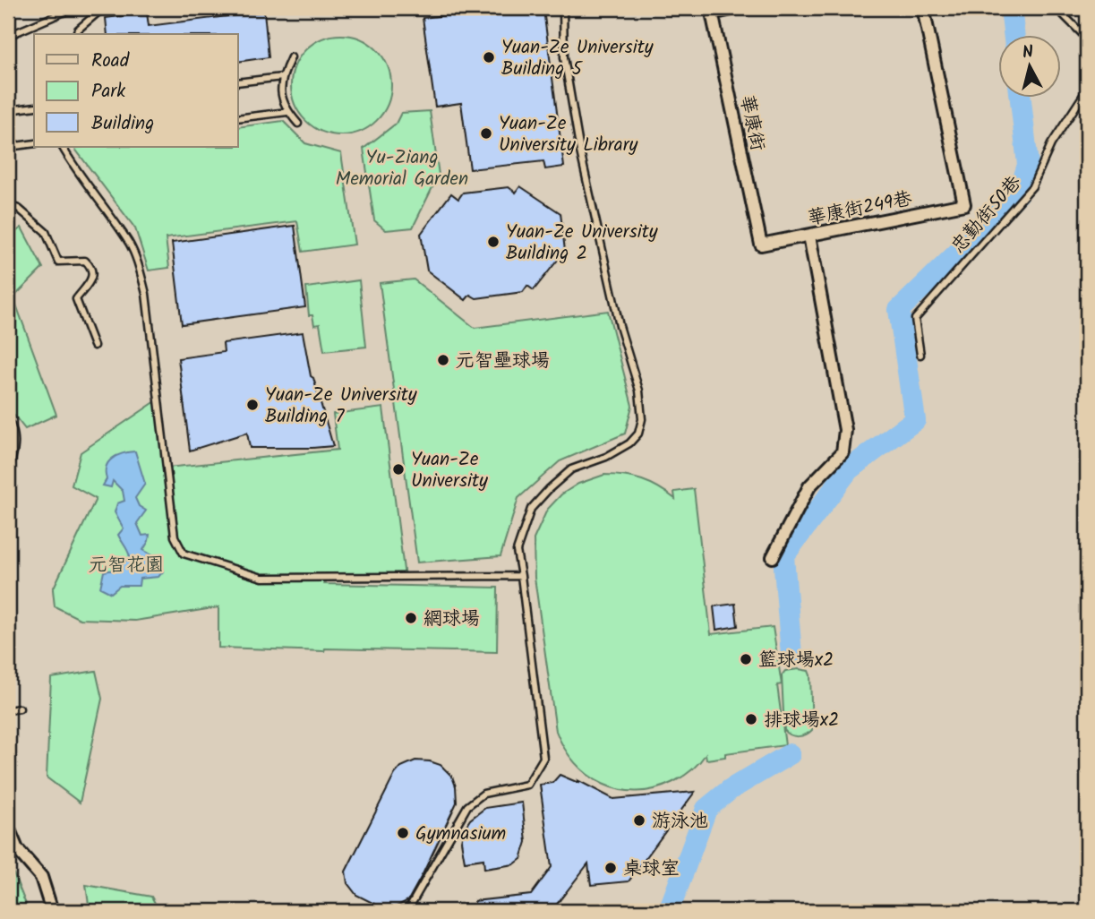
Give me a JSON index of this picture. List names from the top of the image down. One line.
{"streets":{"street":["華康街","華康街249巷"],"lane":["忠勤街50巷"]},"crossings":[["華康街","華康街249巷"]],"parks":["Yu-Ziang Memorial Garden","元智花園"],"places":["Yuan-Ze University Building 5","Yuan-Ze University Library","Yuan-Ze University Building 2","元智壘球場","Yuan-Ze University Building 7","Yuan-Ze University","網球場","籃球場x2","排球場x2","游泳池","Gymnasium","桌球室"],"legend":["Road","Park","Building"],"north":"top"}
